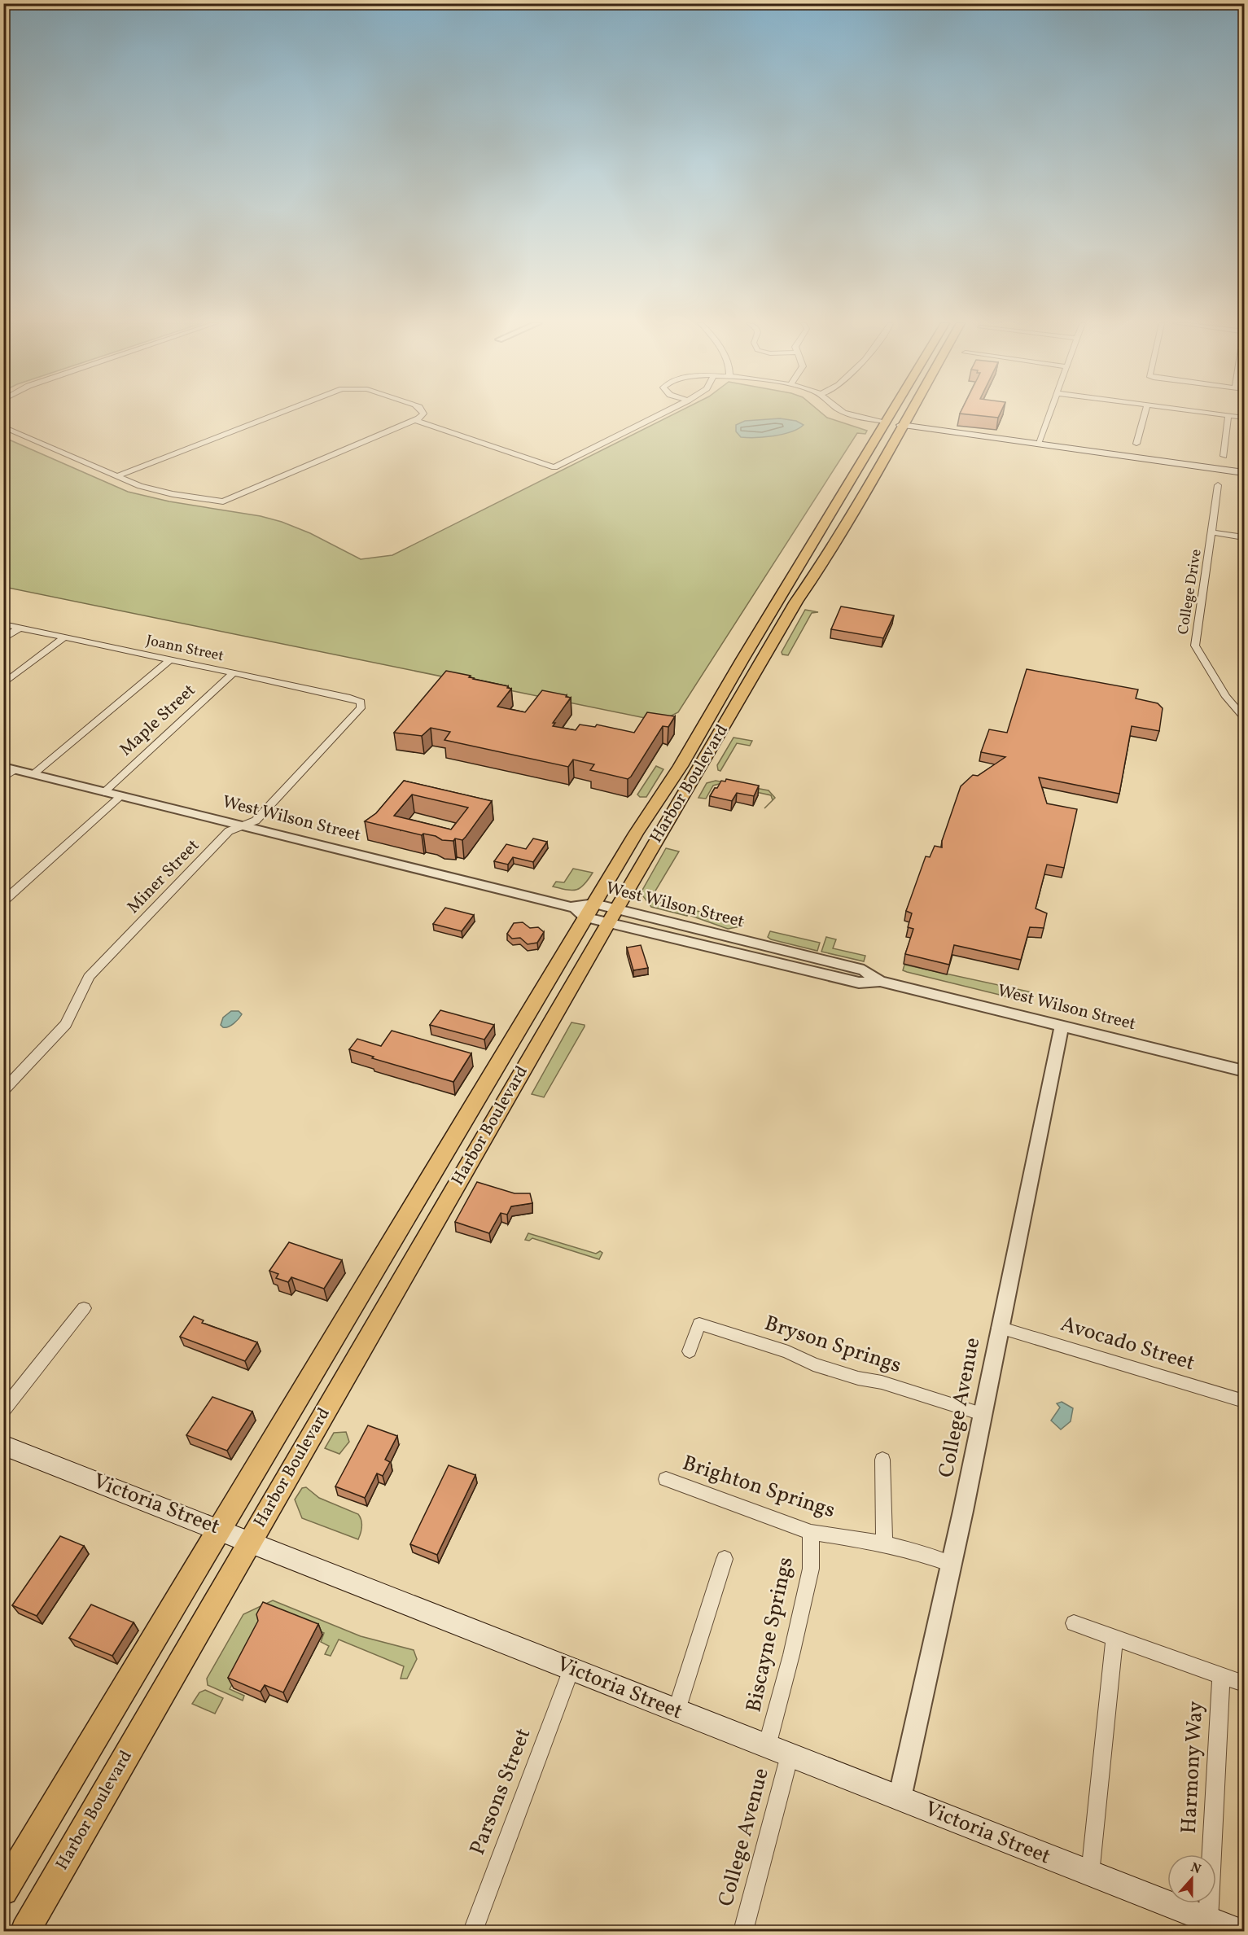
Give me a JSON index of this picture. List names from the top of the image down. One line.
{"streets":{"main road":["Harbor Boulevard","Victoria Street"],"street":["College Drive","Joann Street","Maple Street","West Wilson Street","Miner Street","Avocado Street","Bryson Springs","College Avenue","Brighton Springs","Biscayne Springs","Harmony Way","Parsons Street"]},"crossings":[["Joann Street","Maple Street"],["Joann Street","Miner Street"],["Maple Street","West Wilson Street"],["Harbor Boulevard","West Wilson Street"],["Harbor Boulevard","Victoria Street"],["West Wilson Street","Miner Street"],["West Wilson Street","College Avenue"],["Avocado Street","College Avenue"],["Bryson Springs","College Avenue"],["College Avenue","Brighton Springs"],["College Avenue","Victoria Street"],["College Avenue","Biscayne Springs"],["Brighton Springs","Biscayne Springs"],["Victoria Street","Biscayne Springs"],["Victoria Street","Harmony Way"],["Victoria Street","Parsons Street"]],"north":"top"}
